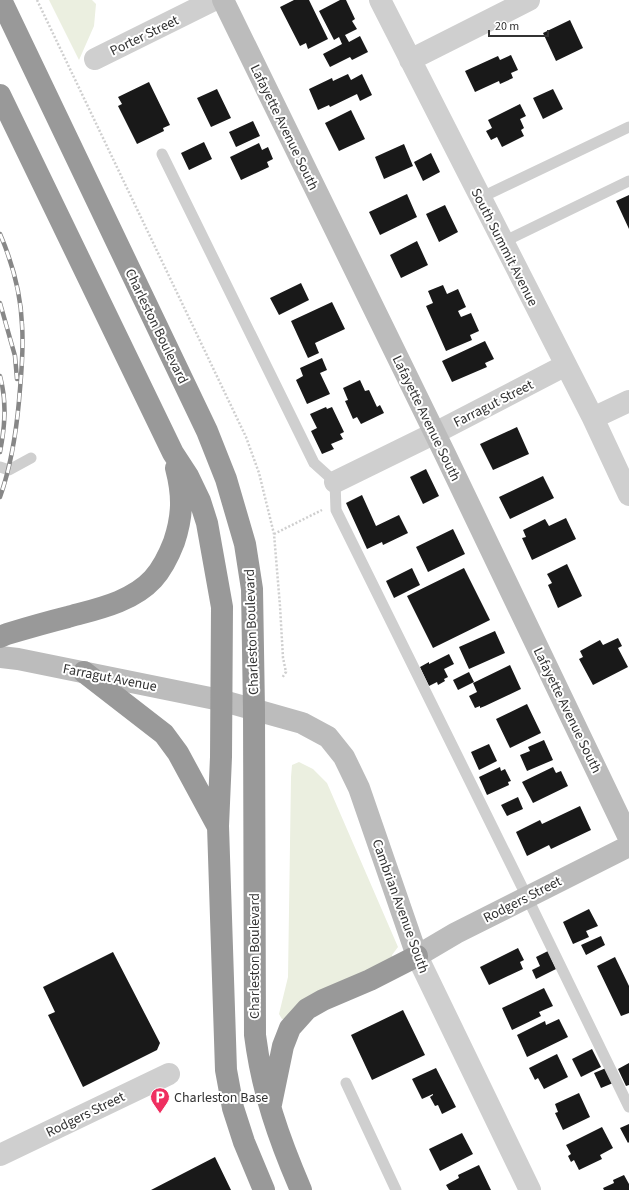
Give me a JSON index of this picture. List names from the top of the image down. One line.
{"streets":{"highway":["Charleston Boulevard"],"street":["Porter Street","Lafayette Avenue South","South Summit Avenue","Farragut Street","Farragut Avenue","Rodgers Street","Cambrian Avenue South"]},"crossings":[["Lafayette Avenue South","Farragut Street"],["South Summit Avenue","Farragut Street"],["Charleston Boulevard","Farragut Avenue"],["Charleston Boulevard","Cambrian Avenue South"],["Rodgers Street","Cambrian Avenue South"]],"places":{"parking":["Charleston Base"]},"scale_bar":"20 m"}
